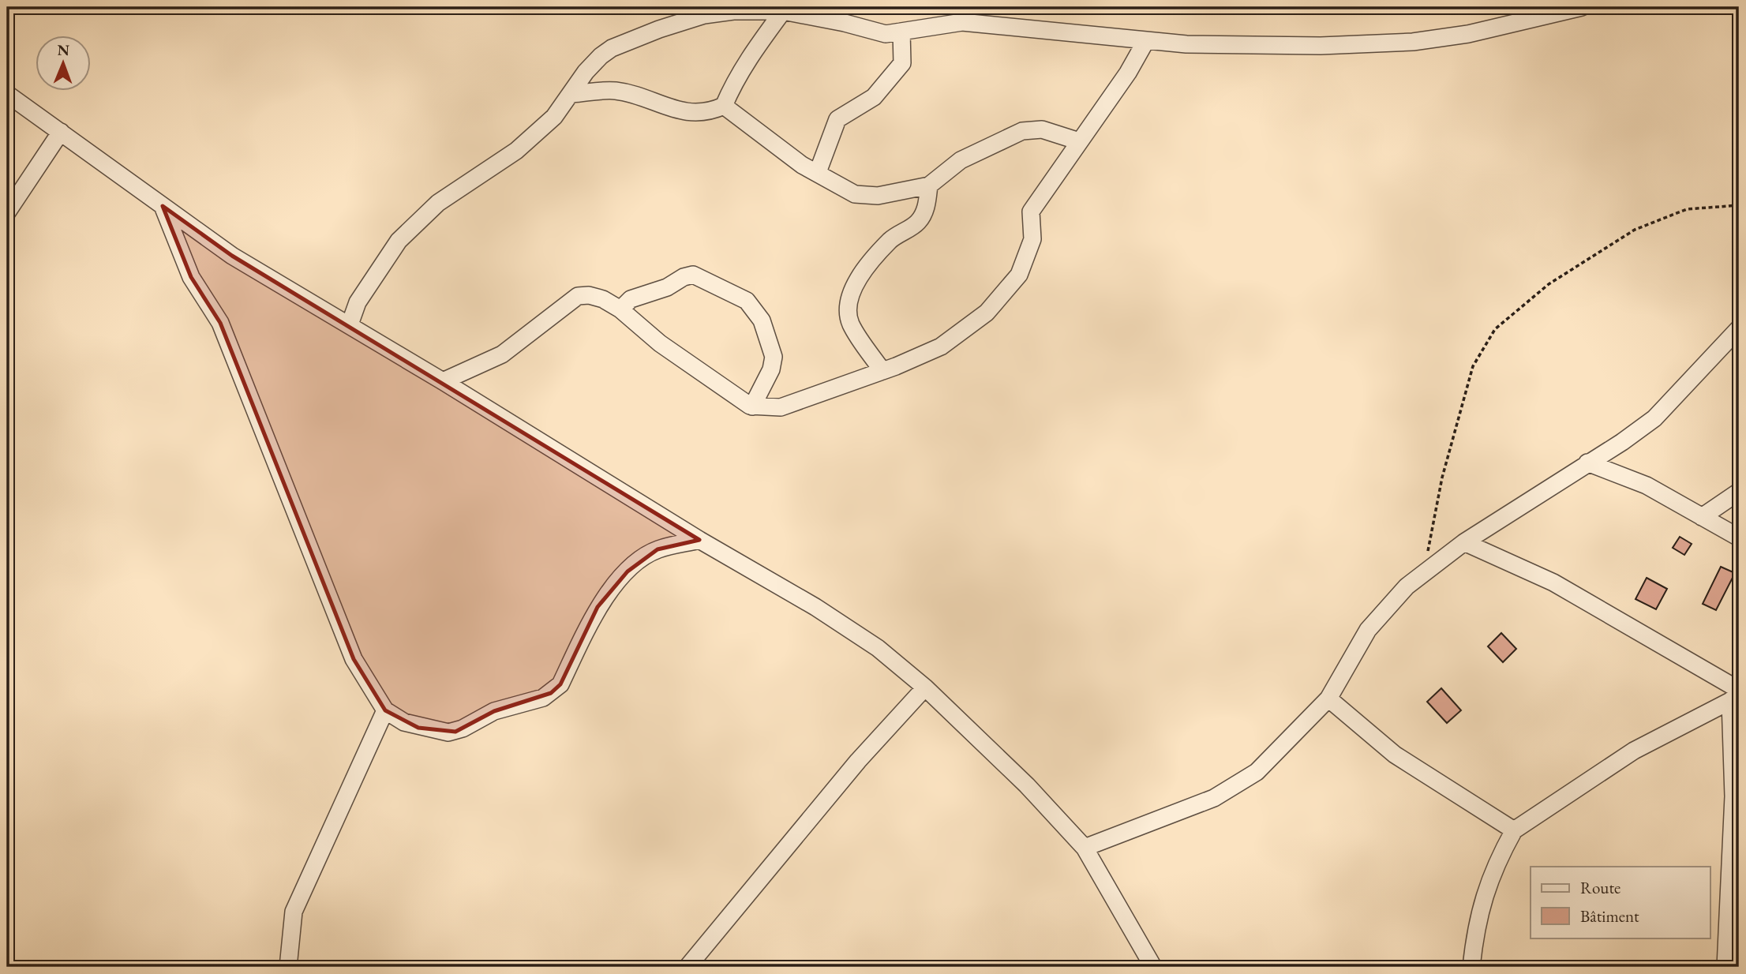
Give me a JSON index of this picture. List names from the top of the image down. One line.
{"legend":["Route","Bâtiment"],"north":"top"}
